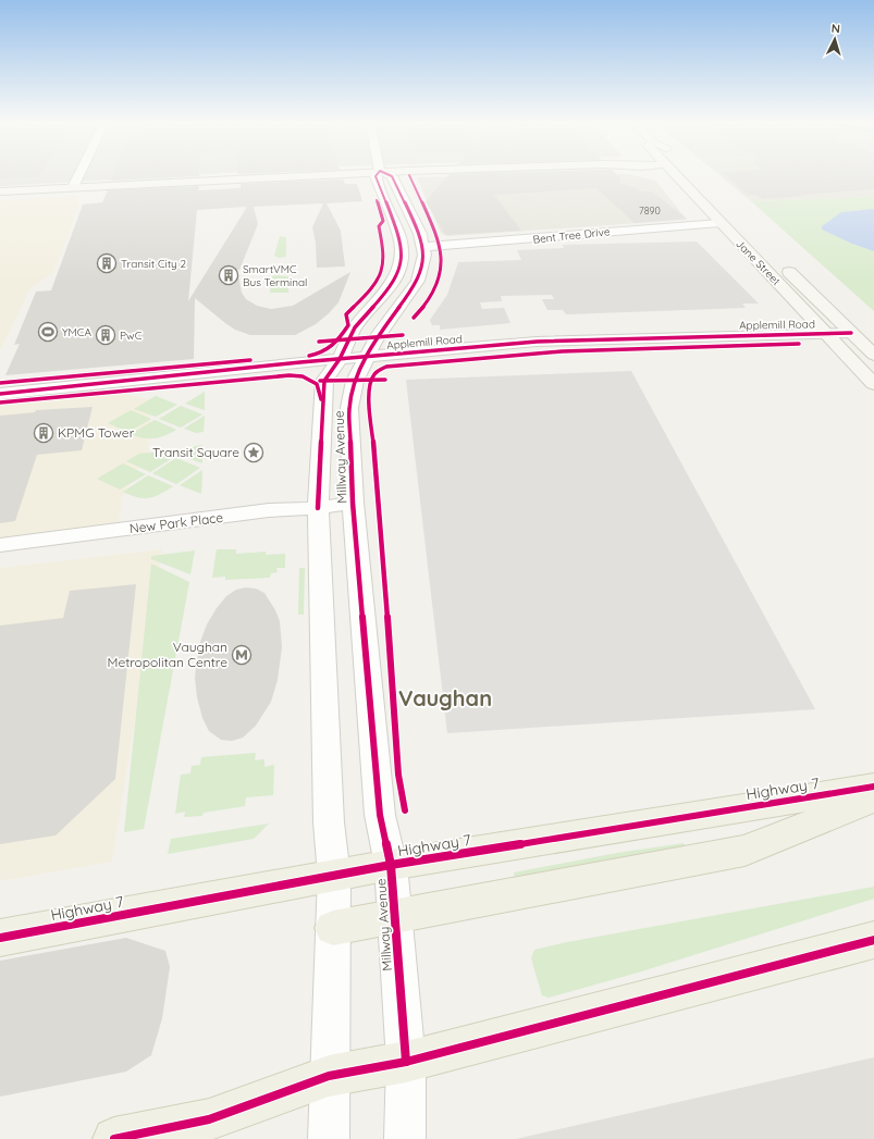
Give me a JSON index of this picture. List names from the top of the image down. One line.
{"streets":{"main road":["Jane Street","Highway 7"],"street":["Bent Tree Drive","Applemill Road","Millway Avenue","New Park Place"]},"crossings":[["Bent Tree Drive","Jane Street"],["Bent Tree Drive","Millway Avenue"],["Jane Street","Applemill Road"],["Applemill Road","Millway Avenue"],["Millway Avenue","New Park Place"],["Millway Avenue","Highway 7"]],"districts":["Vaughan"],"places":{"building":["Transit City 2","SmartVMC Bus Terminal","PwC","KPMG Tower"],"sports":["YMCA"],"place":["Transit Square"],"metro station":["Vaughan Metropolitan Centre"]},"house_numbers":["7890"],"north":"top"}
